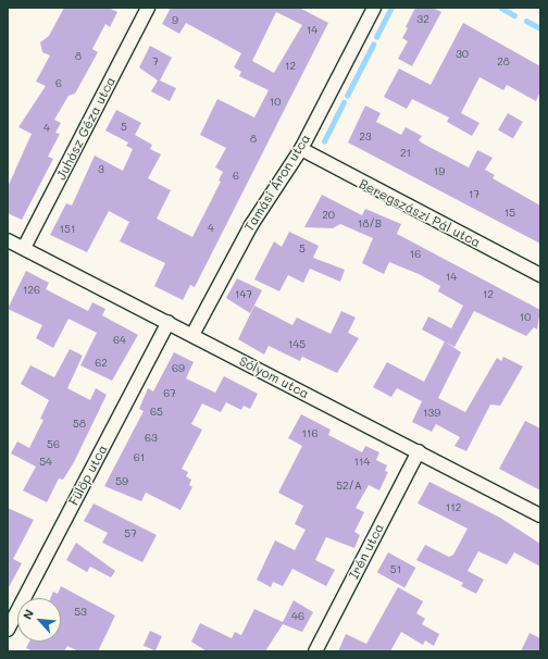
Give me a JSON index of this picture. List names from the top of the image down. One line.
{"streets":{"street":["Juhász Géza utca","Tamási Áron utca","Beregszászi Pál utca","Sólyom utca","Fülöp utca","Irén utca"]},"crossings":[["Juhász Géza utca","Sólyom utca"],["Tamási Áron utca","Beregszászi Pál utca"],["Tamási Áron utca","Sólyom utca"],["Sólyom utca","Fülöp utca"],["Sólyom utca","Irén utca"]],"house_numbers":["32","9","14","30","8","7","28","12","6","10","5","4","23","8","21","3","19","6","17","15","20","18/B","4","151","5","16","14","126","147","12","10","64","145","62","69","67","65","139","58","116","63","56","61","54","114","59","52/A","112","57","51","53","46"],"north":"top left"}
